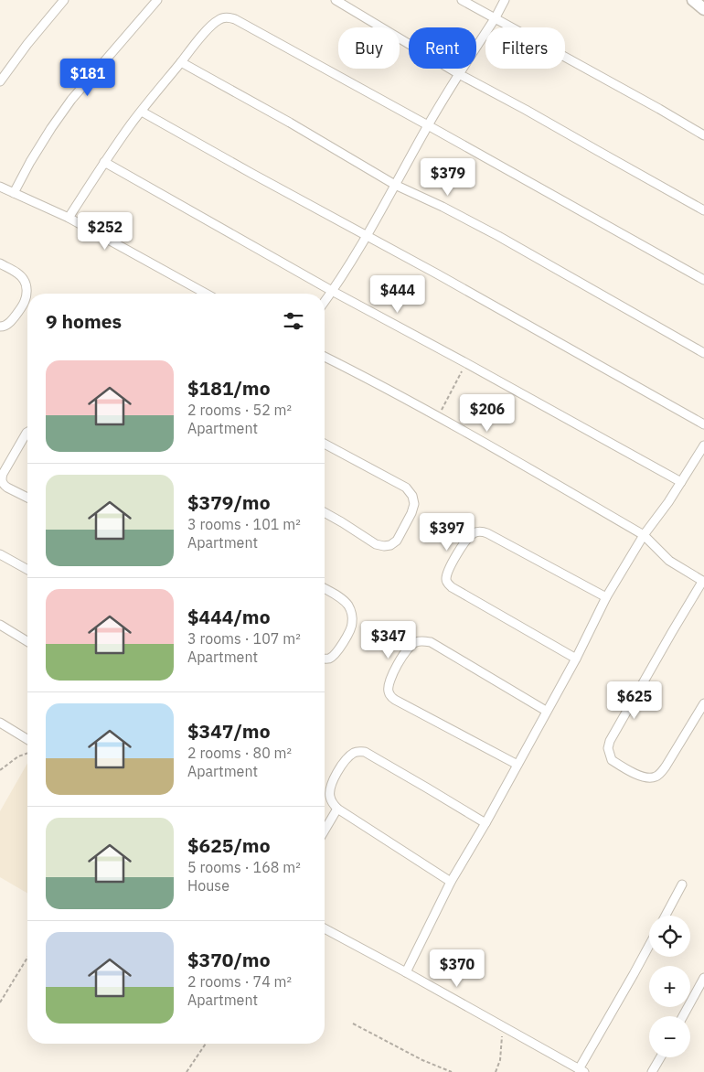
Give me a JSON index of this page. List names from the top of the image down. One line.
{"page":{"chip":["Buy","Rent","Filters"],"price":["$181","$379","$252","$444","$206","$397","$347","$625","$370"],"heading":"9 homes","list":[{"name":"$181/mo","note":"2 rooms · 52 m² · Apartment"},{"name":"$379/mo","note":"3 rooms · 101 m² · Apartment"},{"name":"$444/mo","note":"3 rooms · 107 m² · Apartment"},{"name":"$347/mo","note":"2 rooms · 80 m² · Apartment"},{"name":"$625/mo","note":"5 rooms · 168 m² · House"},{"name":"$370/mo","note":"2 rooms · 74 m² · Apartment"}],"map_buttons":["+","−"]}}
